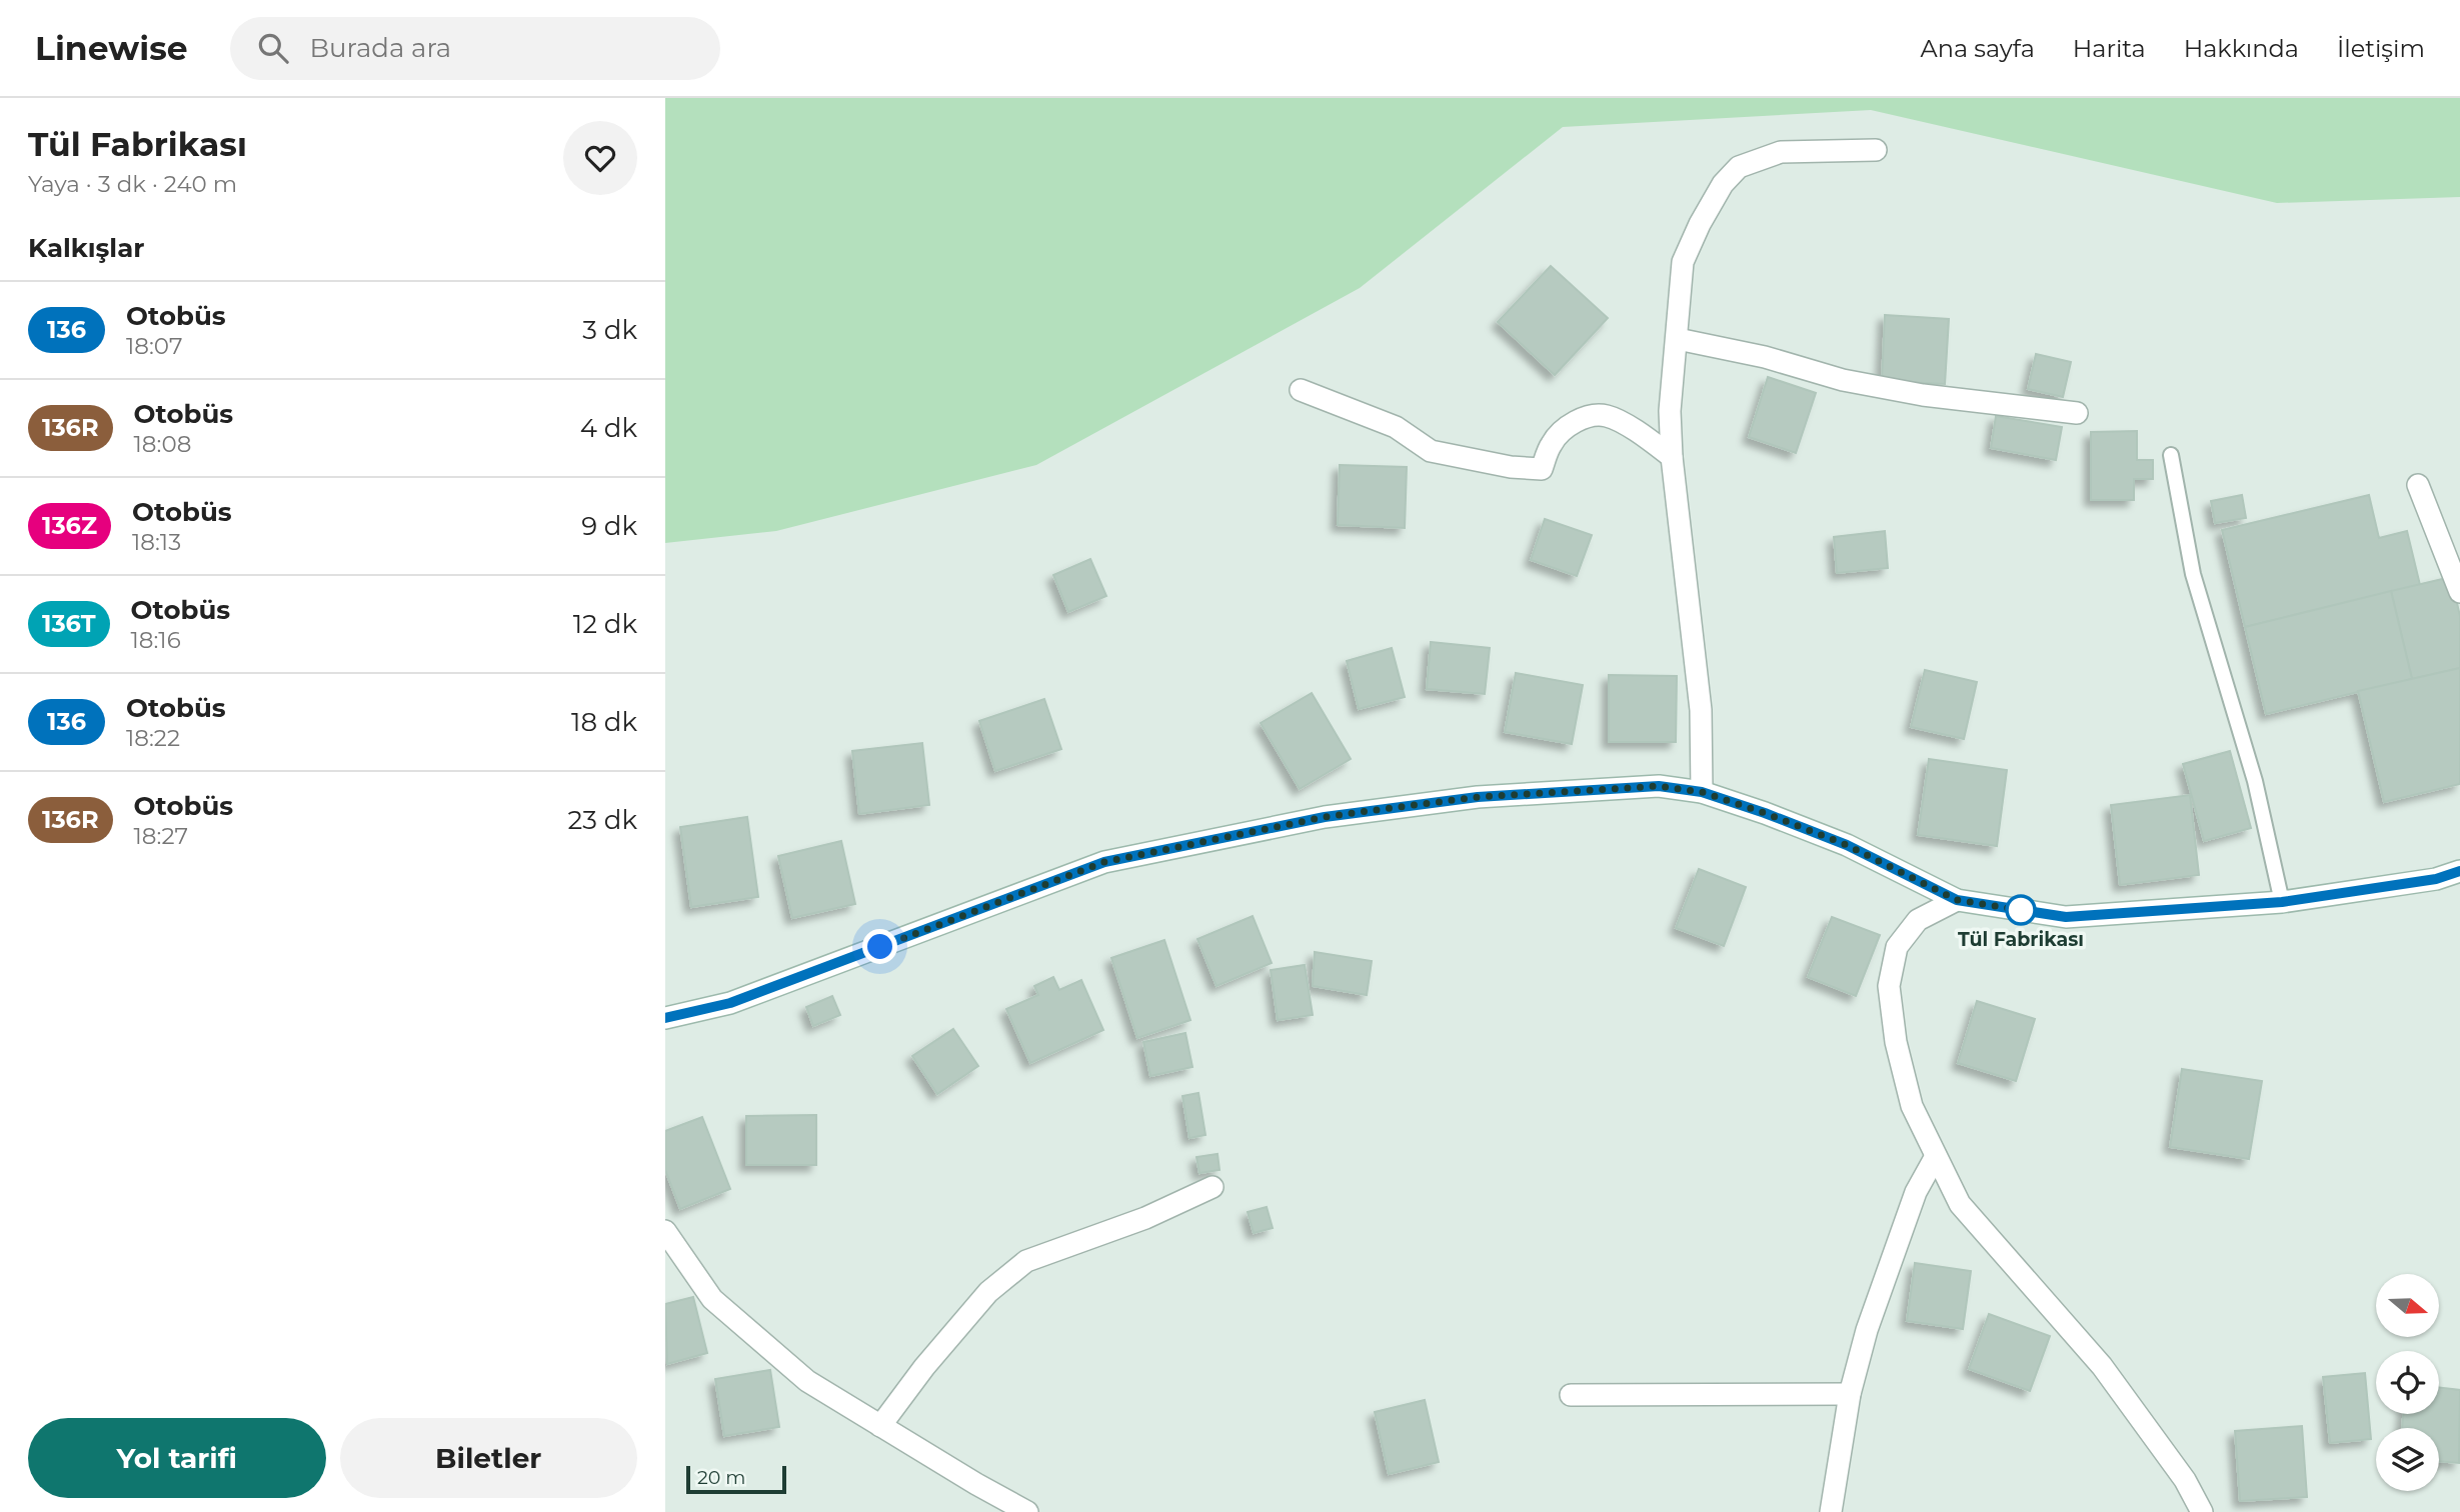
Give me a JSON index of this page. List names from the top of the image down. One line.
{"places":["Tül Fabrikası"],"lines":["bus line 136"],"scale_bar":"20 m","north":"right","page":{"header":"Linewise","search":"Burada ara","nav":["Ana sayfa","Harita","Hakkında","İletişim"],"heading":[["Tül Fabrikası","Yaya · 3 dk · 240 m"],"Kalkışlar"],"list":[{"mark":"136","name":"Otobüs","note":"18:07","value":"3 dk"},{"mark":"136R","name":"Otobüs","note":"18:08","value":"4 dk"},{"mark":"136Z","name":"Otobüs","note":"18:13","value":"9 dk"},{"mark":"136T","name":"Otobüs","note":"18:16","value":"12 dk"},{"mark":"136","name":"Otobüs","note":"18:22","value":"18 dk"},{"mark":"136R","name":"Otobüs","note":"18:27","value":"23 dk"}],"buttons":["Yol tarifi","Biletler"],"scale":"20 m"}}
